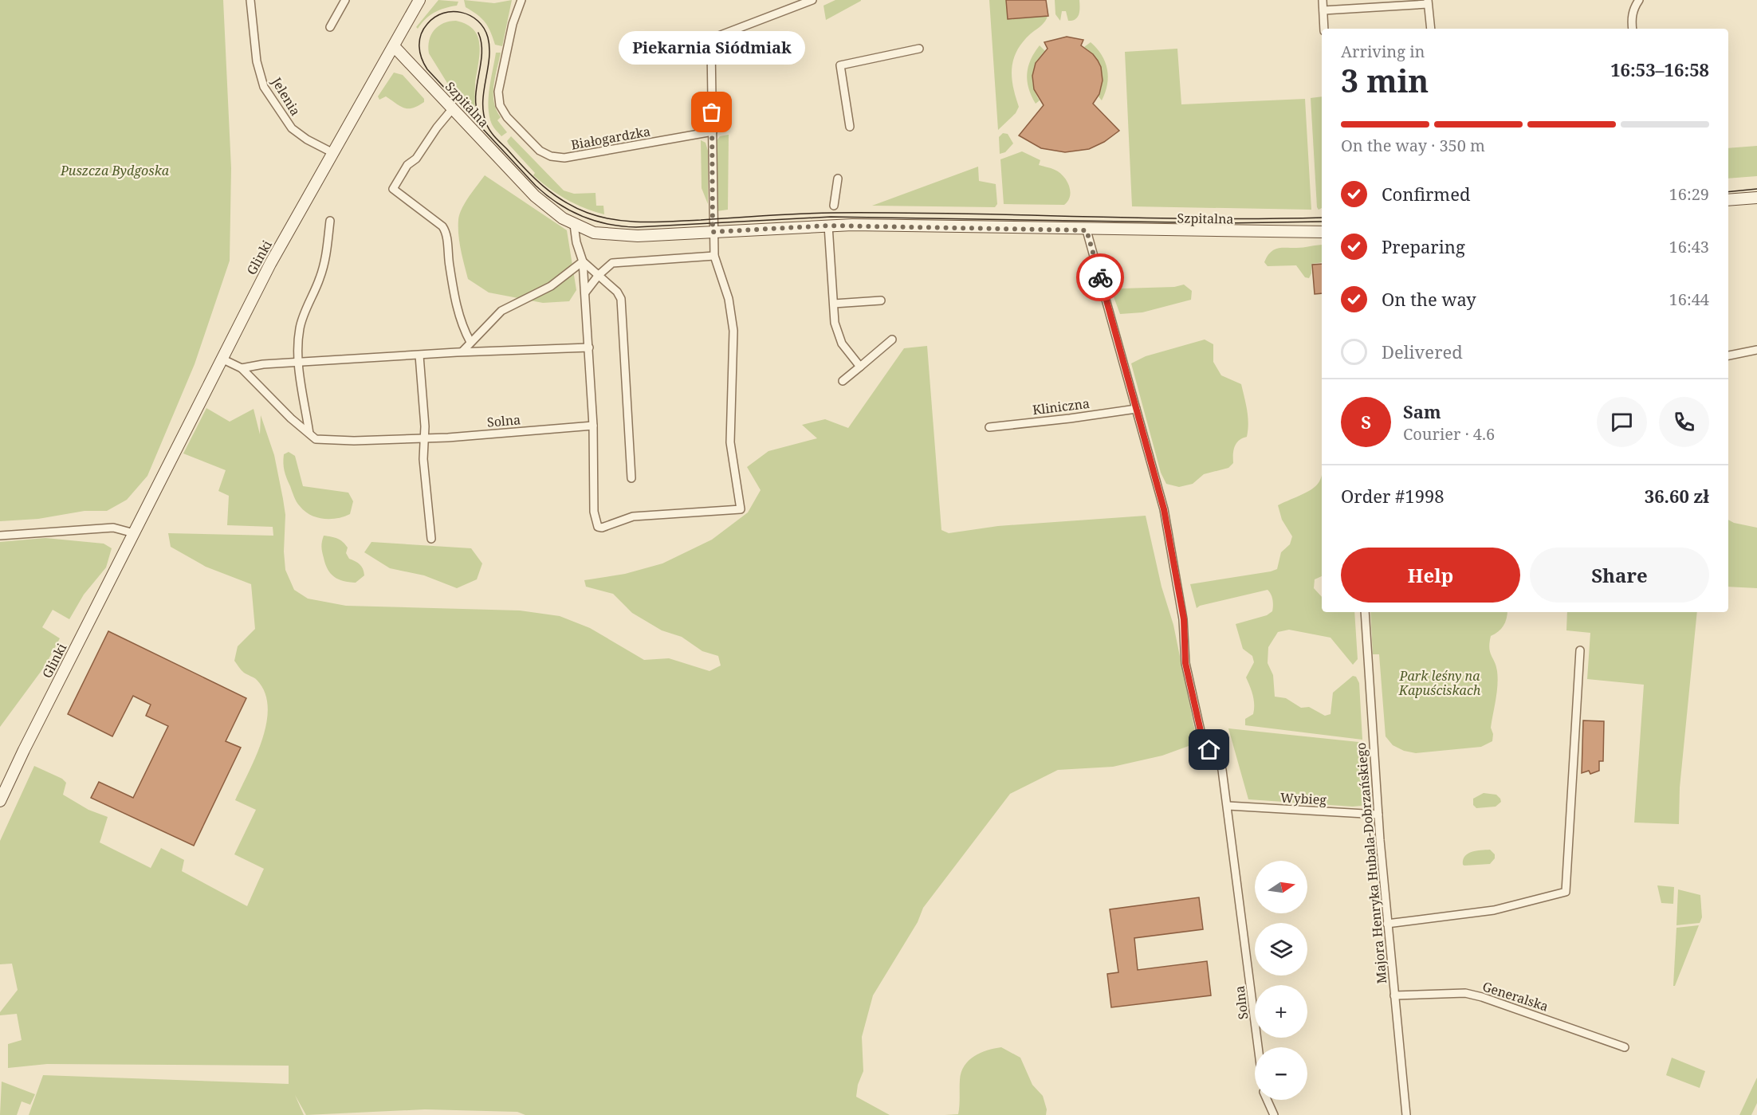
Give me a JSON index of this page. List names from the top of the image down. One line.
{"streets":{"street":["Jelenia","Szpitalna","Białogardzka","Glinki","Kliniczna","Solna","Wybieg","Majora Henryka Hubala-Dobrzańskiego","Generalska"]},"crossings":[["Jelenia","Glinki"],["Szpitalna","Glinki"],["Szpitalna","Solna"],["Glinki","Solna"],["Kliniczna","Solna"],["Solna","Wybieg"],["Wybieg","Majora Henryka Hubala-Dobrzańskiego"],["Majora Henryka Hubala-Dobrzańskiego","Generalska"]],"parks":["Puszcza Bydgoska","Park leśny na Kapuściskach"],"places":["Piekarnia Siódmiak"],"north":"right","page":{"heading":["3 min","Arriving in","16:53–16:58"],"panel":["Sam","Courier · 4.6","Order #1998","36.60 zł"],"bubble":"Piekarnia Siódmiak","bar":"On the way · 350 m","list":[["Confirmed","16:29"],["Preparing","16:43"],["On the way","16:44"],"Delivered"],"round":"S","buttons":["Help","Share"],"map_buttons":["+","−"]}}
